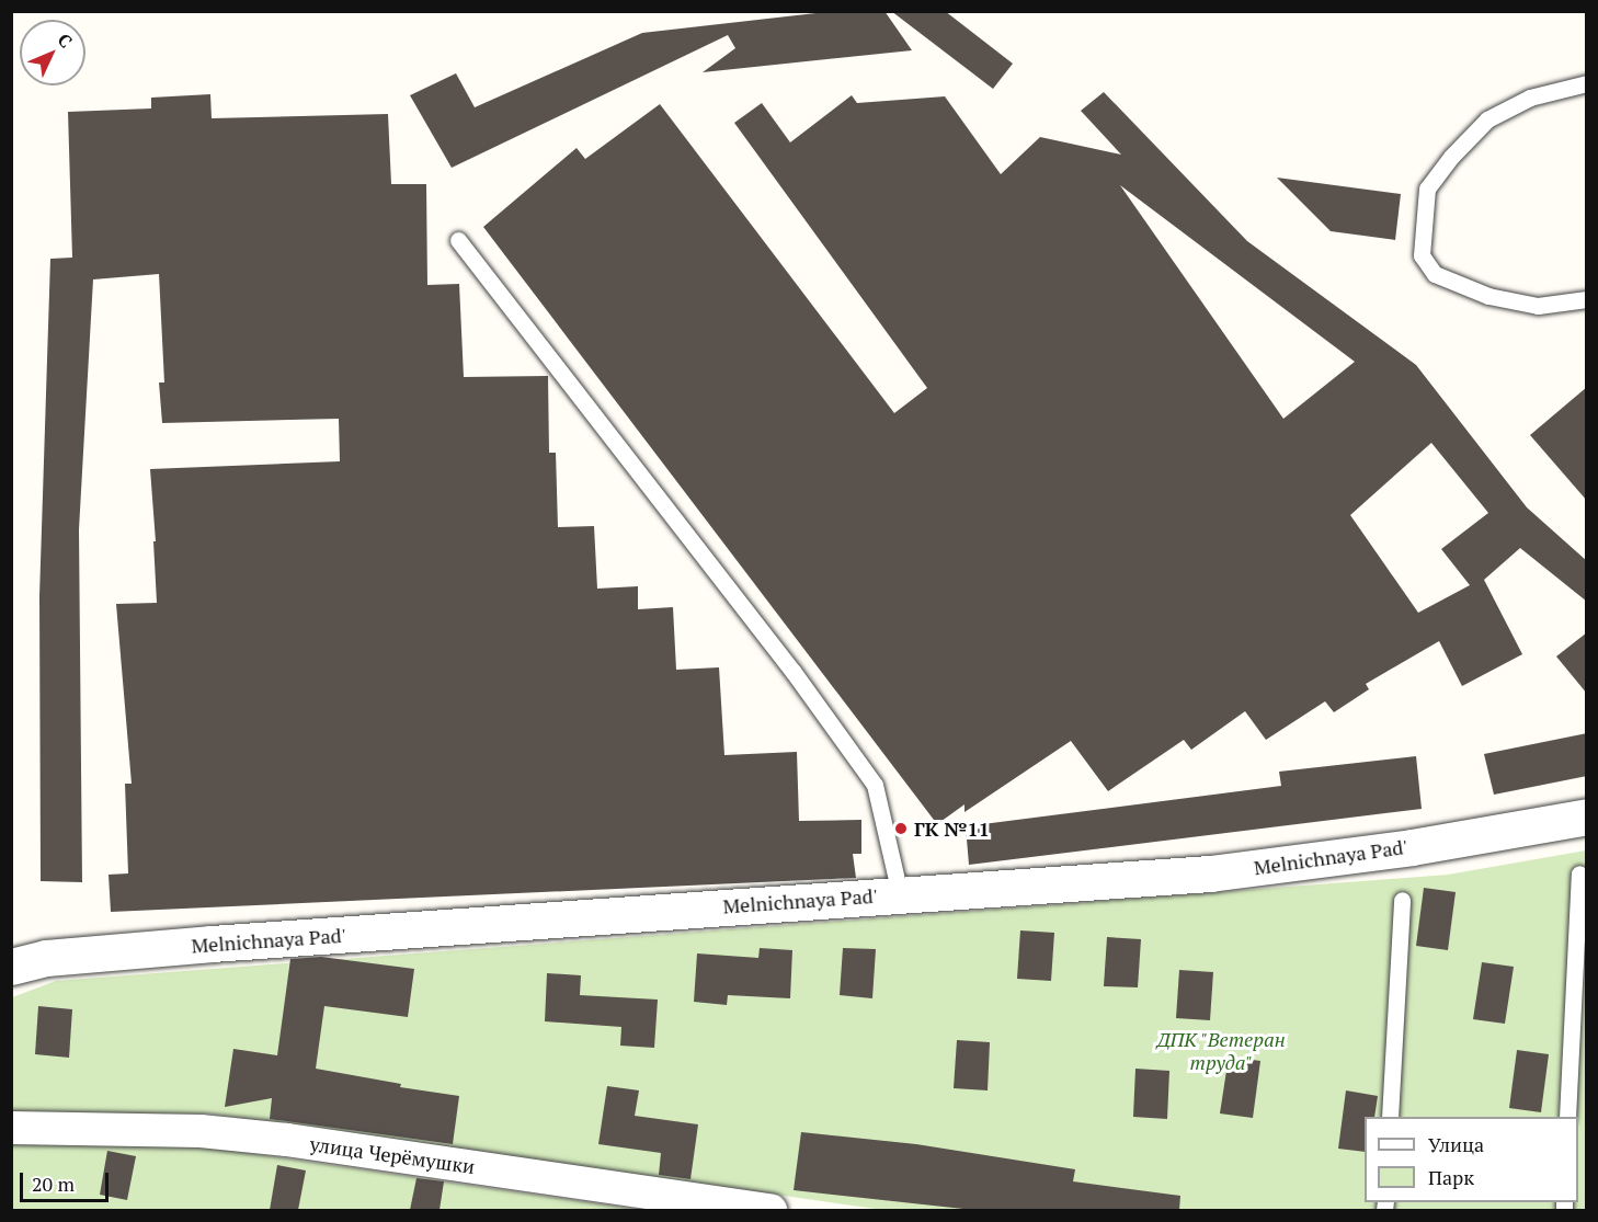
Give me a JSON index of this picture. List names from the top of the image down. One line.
{"streets":{"street":["Melnichnaya Pad'","улица Черёмушки"]},"parks":["ДПК \"Ветеран труда\""],"places":["ГК №11"],"legend":["Улица","Парк"],"scale_bar":"20 m","north":"top right"}
